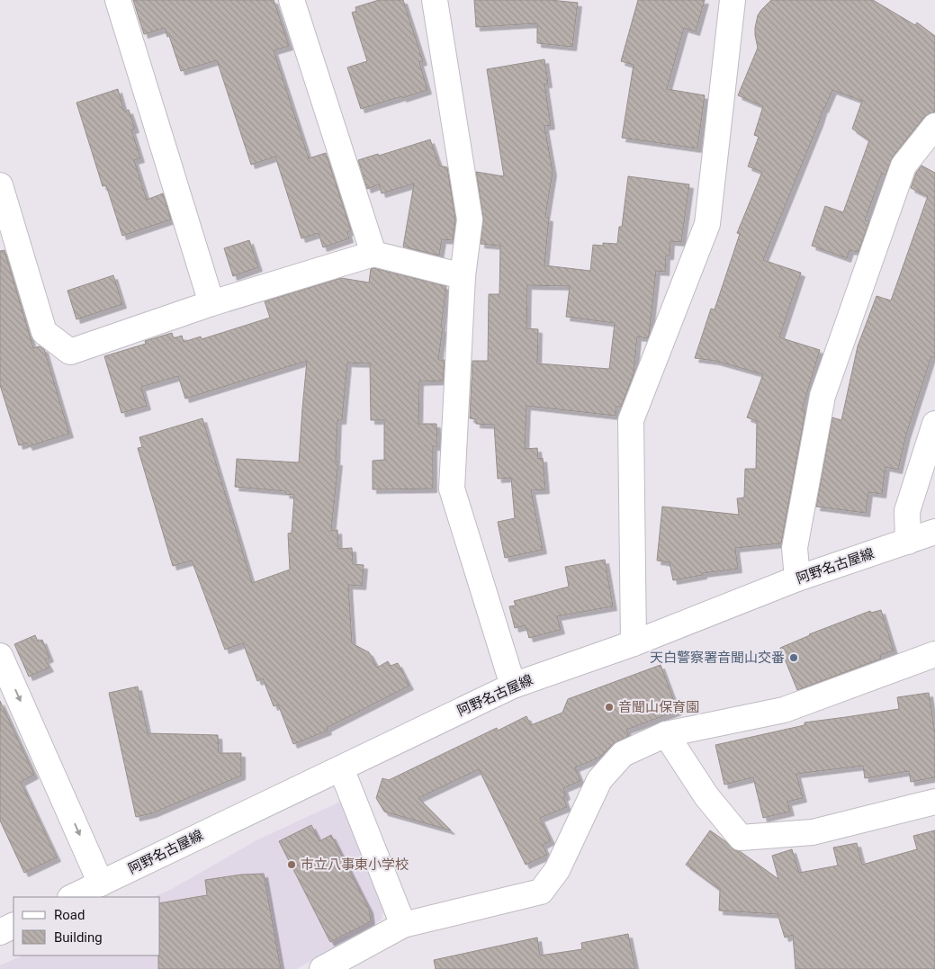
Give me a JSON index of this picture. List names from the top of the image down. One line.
{"streets":{"street":["阿野名古屋線"]},"places":["天白警察署音聞山交番","音聞山保育園","市立八事東小学校"],"legend":["Road","Building"]}
